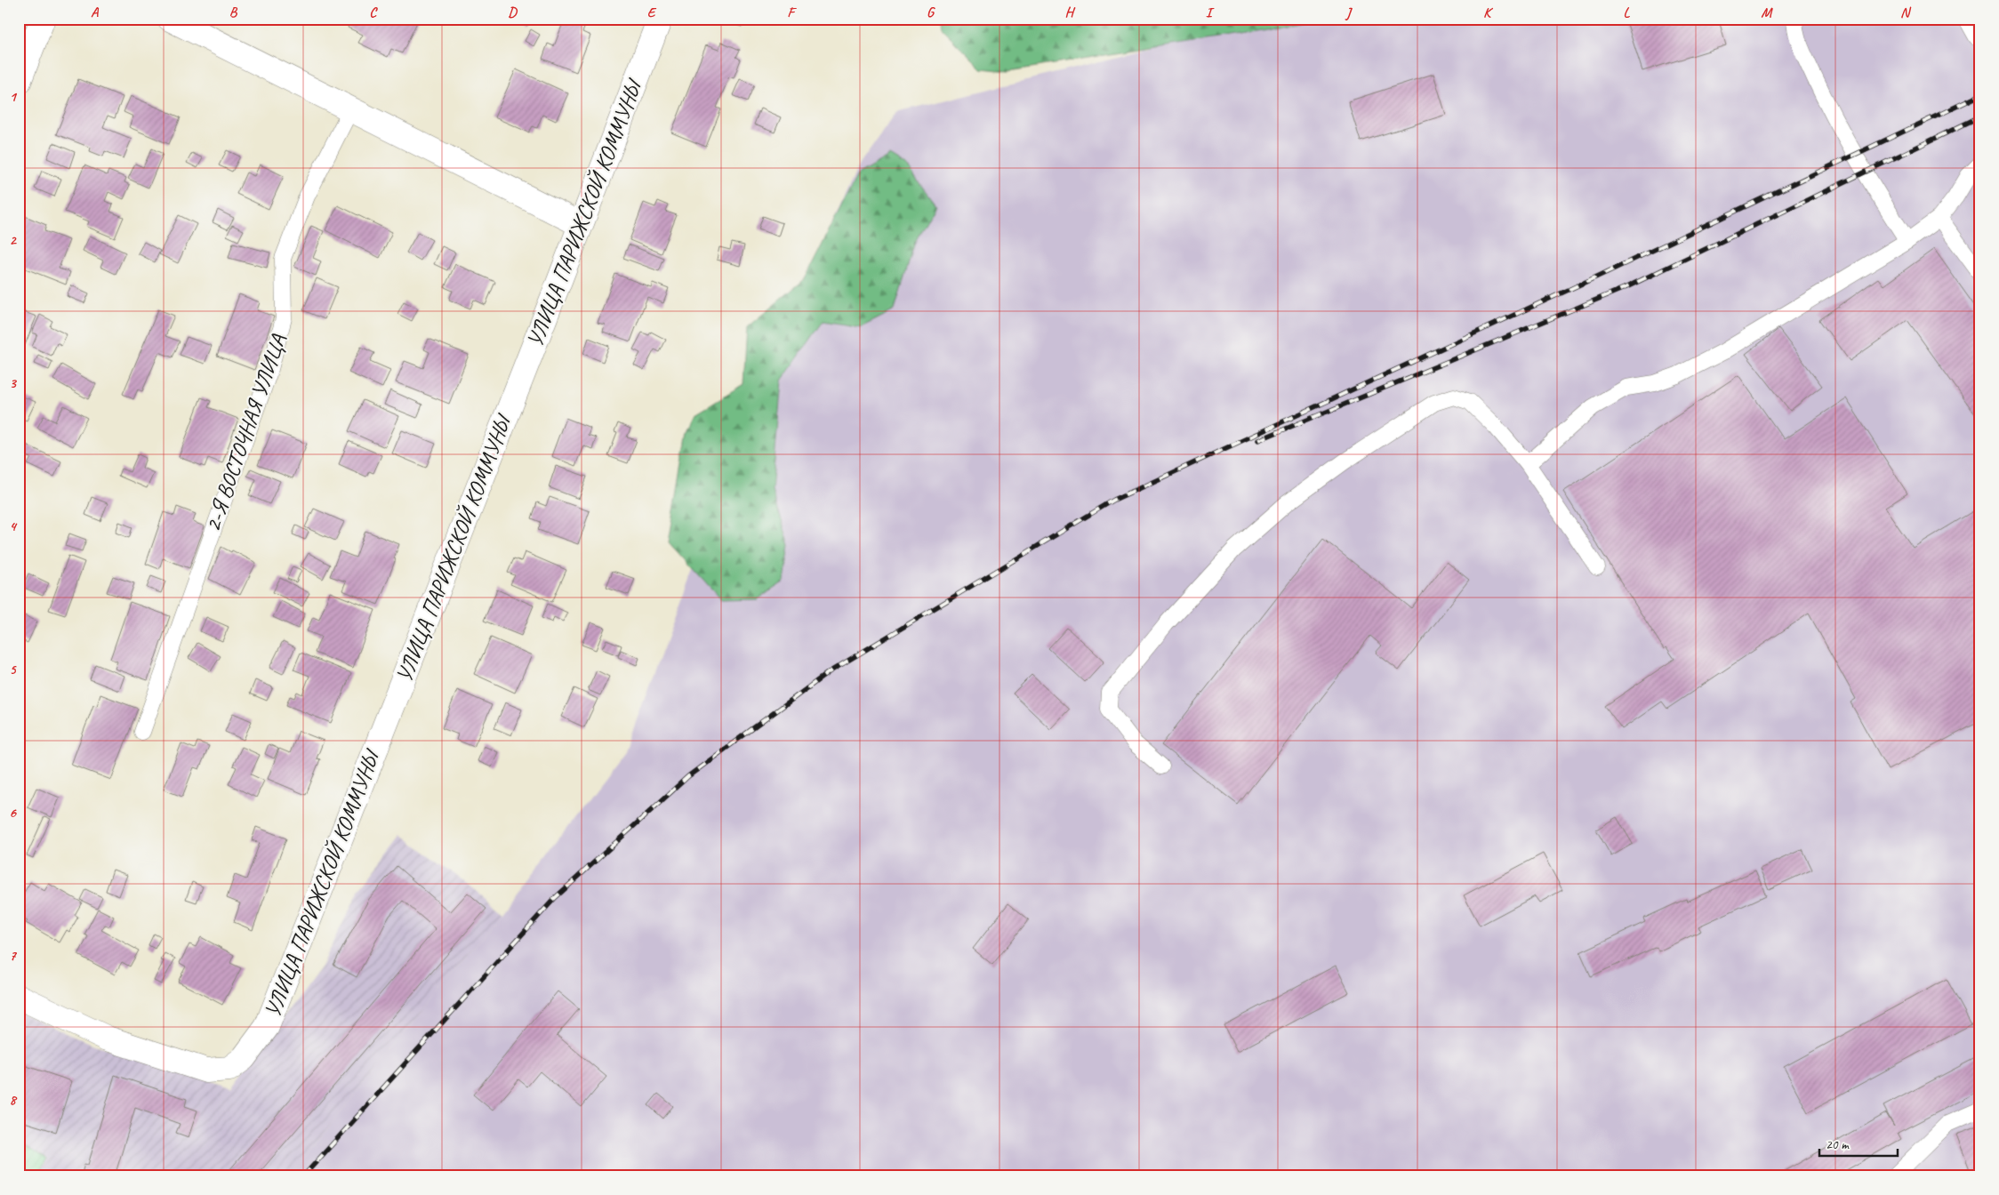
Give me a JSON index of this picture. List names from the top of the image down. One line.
{"streets":{"street":["УЛИЦА ПАРИЖСКОЙ КОММУНЫ"],"lane":["2-Я ВОСТОЧНАЯ УЛИЦА"]},"scale_bar":"20 m","grid":{"columns":["A","B","C","D","E","F","G","H","I","J","K","L","M","N"],"rows":["1","2","3","4","5","6","7","8"]}}
